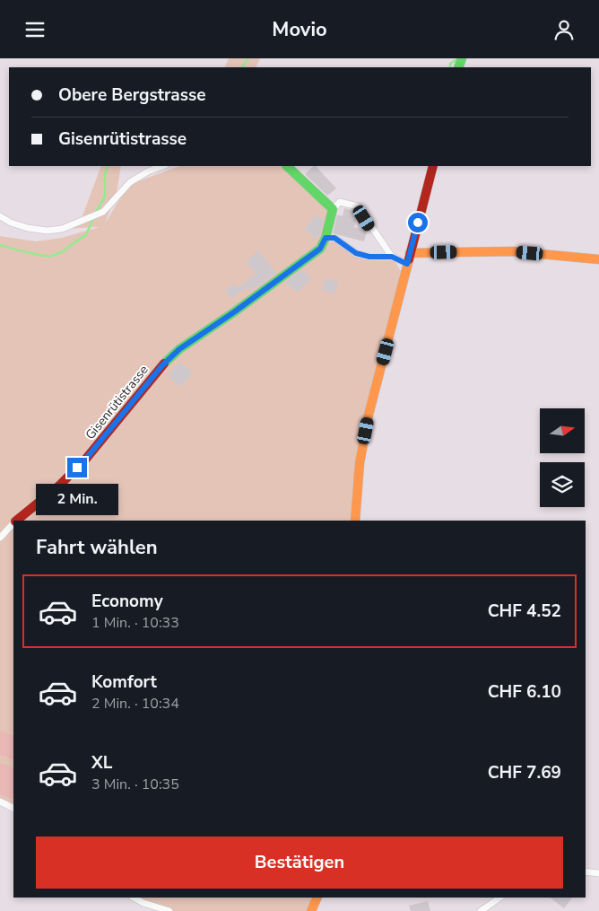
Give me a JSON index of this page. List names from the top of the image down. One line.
{"streets":{"street":["Gisenrütistrasse"]},"north":"right","page":{"header":"Movio","banner":["Obere Bergstrasse","Gisenrütistrasse"],"bubble":"2 Min.","heading":"Fahrt wählen","list":[{"name":"Economy","note":"1 Min. · 10:33","value":"CHF 4.52"},{"name":"Komfort","note":"2 Min. · 10:34","value":"CHF 6.10"},{"name":"XL","note":"3 Min. · 10:35","value":"CHF 7.69"}],"buttons":"Bestätigen"}}
